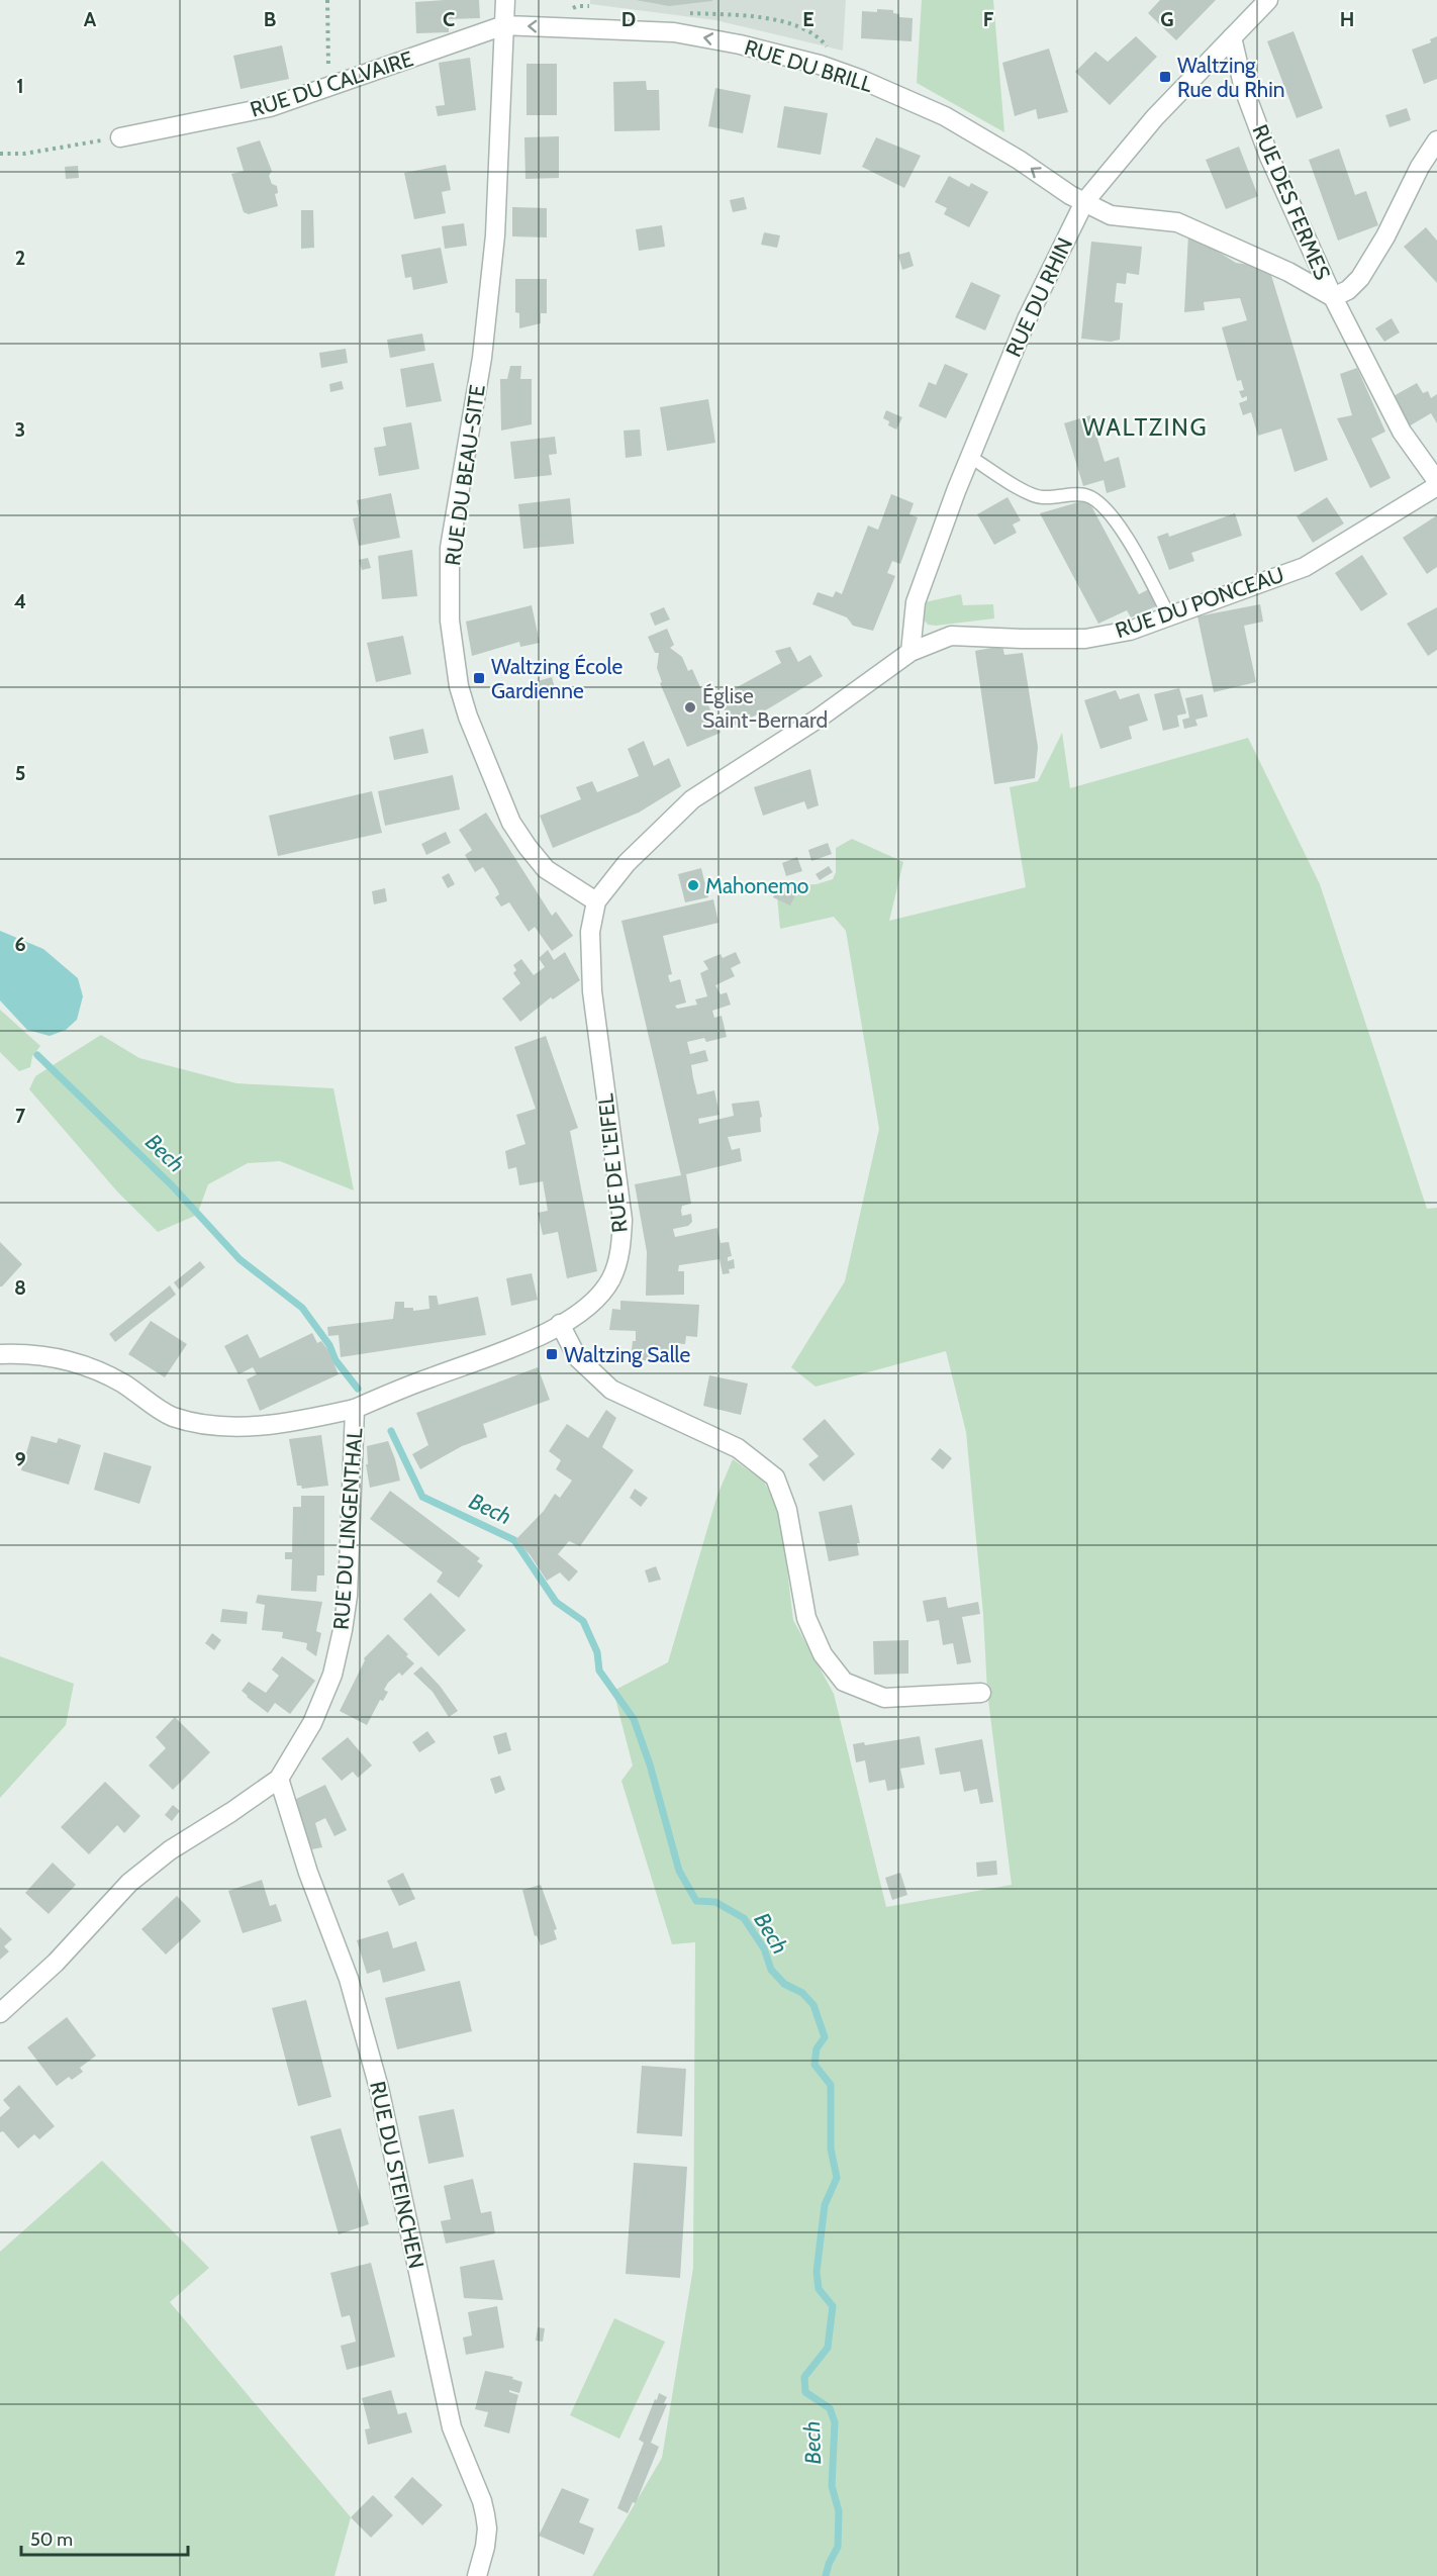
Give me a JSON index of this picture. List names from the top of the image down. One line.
{"streets":{"street":["RUE DU BRILL","RUE DU CALVAIRE","RUE DES FERMES","RUE DU RHIN","RUE DU BEAU-SITE","RUE DU PONCEAU","RUE DE L'EIFEL","RUE DU LINGENTHAL","RUE DU STEINCHEN"]},"crossings":[["RUE DU BRILL","RUE DU CALVAIRE"],["RUE DU BRILL","RUE DES FERMES"],["RUE DU BRILL","RUE DU RHIN"],["RUE DU BRILL","RUE DU BEAU-SITE"],["RUE DU CALVAIRE","RUE DU BEAU-SITE"],["RUE DES FERMES","RUE DU RHIN"],["RUE DU RHIN","RUE DU PONCEAU"],["RUE DU BEAU-SITE","RUE DU PONCEAU"],["RUE DU BEAU-SITE","RUE DE L'EIFEL"],["RUE DU PONCEAU","RUE DE L'EIFEL"],["RUE DE L'EIFEL","RUE DU LINGENTHAL"],["RUE DU LINGENTHAL","RUE DU STEINCHEN"]],"one_way":["RUE DU BRILL"],"districts":["WALTZING"],"water":["Bech"],"places":{"transit":["Waltzing Rue du Rhin","Waltzing École Gardienne","Waltzing Salle"],"other":["Église Saint-Bernard","Mahonemo"]},"scale_bar":"50 m","grid":{"columns":["A","B","C","D","E","F","G","H"],"rows":["1","2","3","4","5","6","7","8","9"]}}
